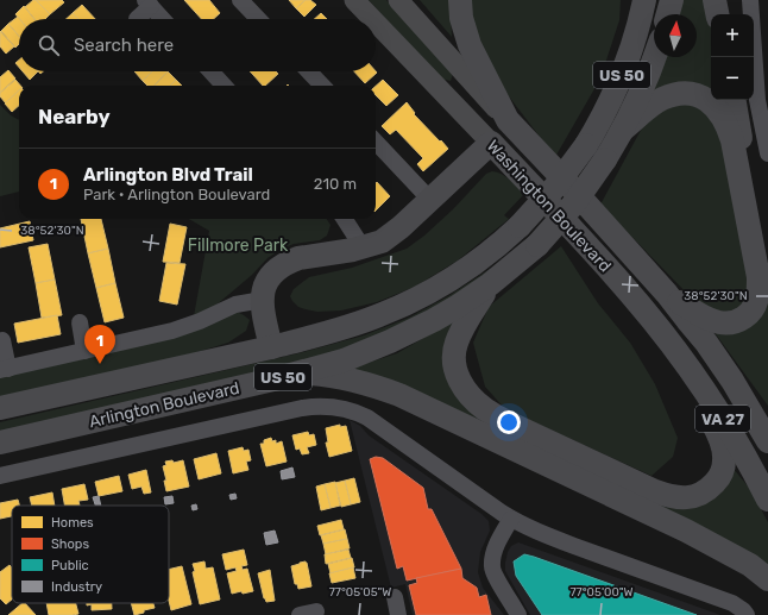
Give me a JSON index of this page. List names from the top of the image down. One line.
{"streets":{"highway":["US 50","Washington Boulevard","Arlington Boulevard","VA 27"]},"parks":["Fillmore Park"],"legend":["Homes","Shops","Public","Industry"],"north":"top","page":{"map_buttons":["+","−"],"search":"Search here","heading":"Nearby","list":[{"mark":"1","name":"Arlington Blvd Trail","note":"Park · Arlington Boulevard","value":"210 m"}],"pins":"1"},"coordinates":["38°52'30\"N","77°05'05\"W","77°05'00\"W"]}
